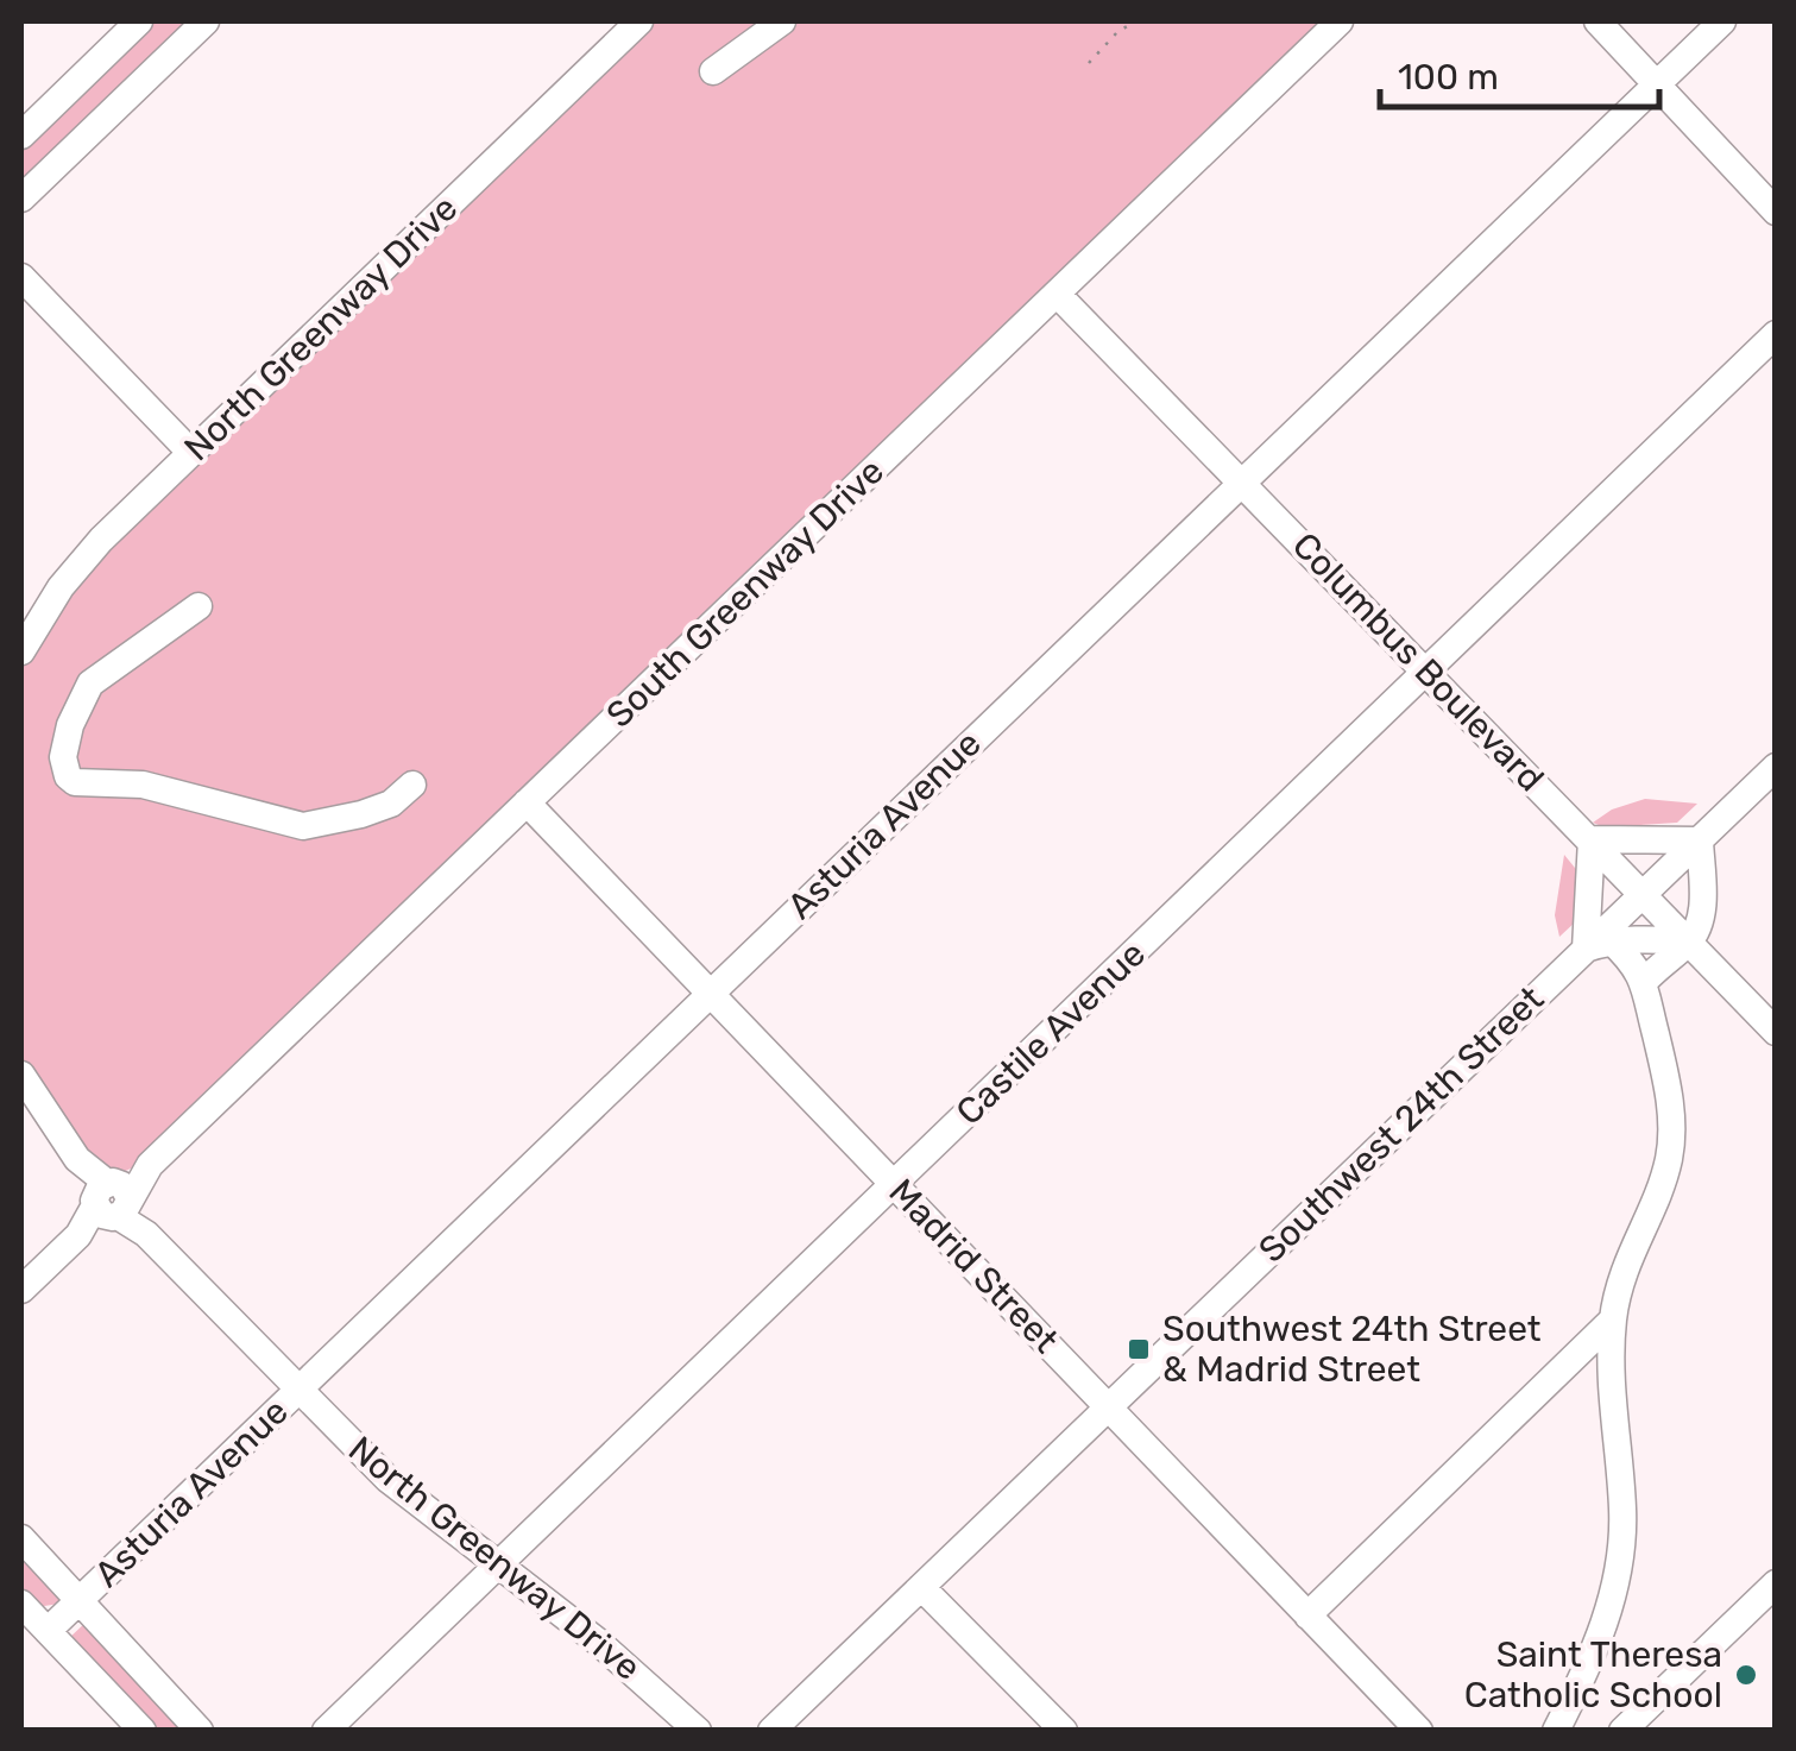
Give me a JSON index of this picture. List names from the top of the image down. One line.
{"streets":{"street":["North Greenway Drive","South Greenway Drive","Columbus Boulevard","Asturia Avenue","Castile Avenue","Southwest 24th Street","Madrid Street"]},"crossings":[["North Greenway Drive","South Greenway Drive"],["North Greenway Drive","Asturia Avenue"],["North Greenway Drive","Castile Avenue"],["South Greenway Drive","Columbus Boulevard"],["South Greenway Drive","Madrid Street"],["Columbus Boulevard","Asturia Avenue"],["Columbus Boulevard","Castile Avenue"],["Columbus Boulevard","Southwest 24th Street"],["Asturia Avenue","Madrid Street"],["Castile Avenue","Madrid Street"],["Southwest 24th Street","Madrid Street"]],"places":{"transit":["Southwest 24th Street & Madrid Street"],"other":["Saint Theresa Catholic School"]},"scale_bar":"100 m"}
